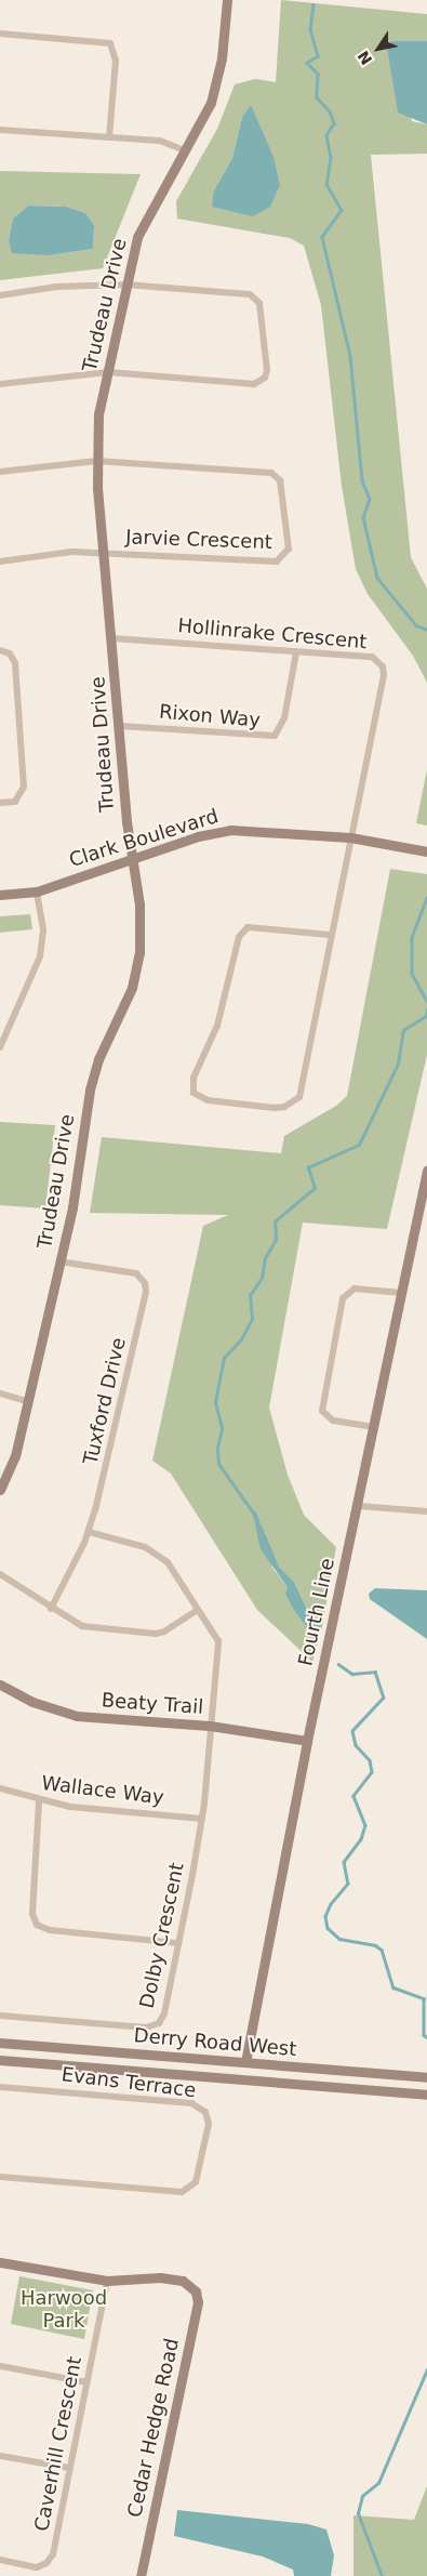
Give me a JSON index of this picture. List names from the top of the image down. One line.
{"streets":{"street":["Trudeau Drive","Jarvie Crescent","Hollinrake Crescent","Rixon Way","Clark Boulevard","Tuxford Drive","Fourth Line","Beaty Trail","Wallace Way","Dolby Crescent","Derry Road West","Evans Terrace","Cedar Hedge Road","Caverhill Crescent"]},"crossings":[["Trudeau Drive","Jarvie Crescent"],["Trudeau Drive","Hollinrake Crescent"],["Trudeau Drive","Rixon Way"],["Trudeau Drive","Clark Boulevard"],["Trudeau Drive","Tuxford Drive"],["Hollinrake Crescent","Rixon Way"],["Hollinrake Crescent","Clark Boulevard"],["Tuxford Drive","Dolby Crescent"],["Fourth Line","Beaty Trail"],["Fourth Line","Derry Road West"],["Beaty Trail","Dolby Crescent"],["Wallace Way","Dolby Crescent"],["Cedar Hedge Road","Caverhill Crescent"]],"parks":["Harwood Park"],"north":"bottom left"}
